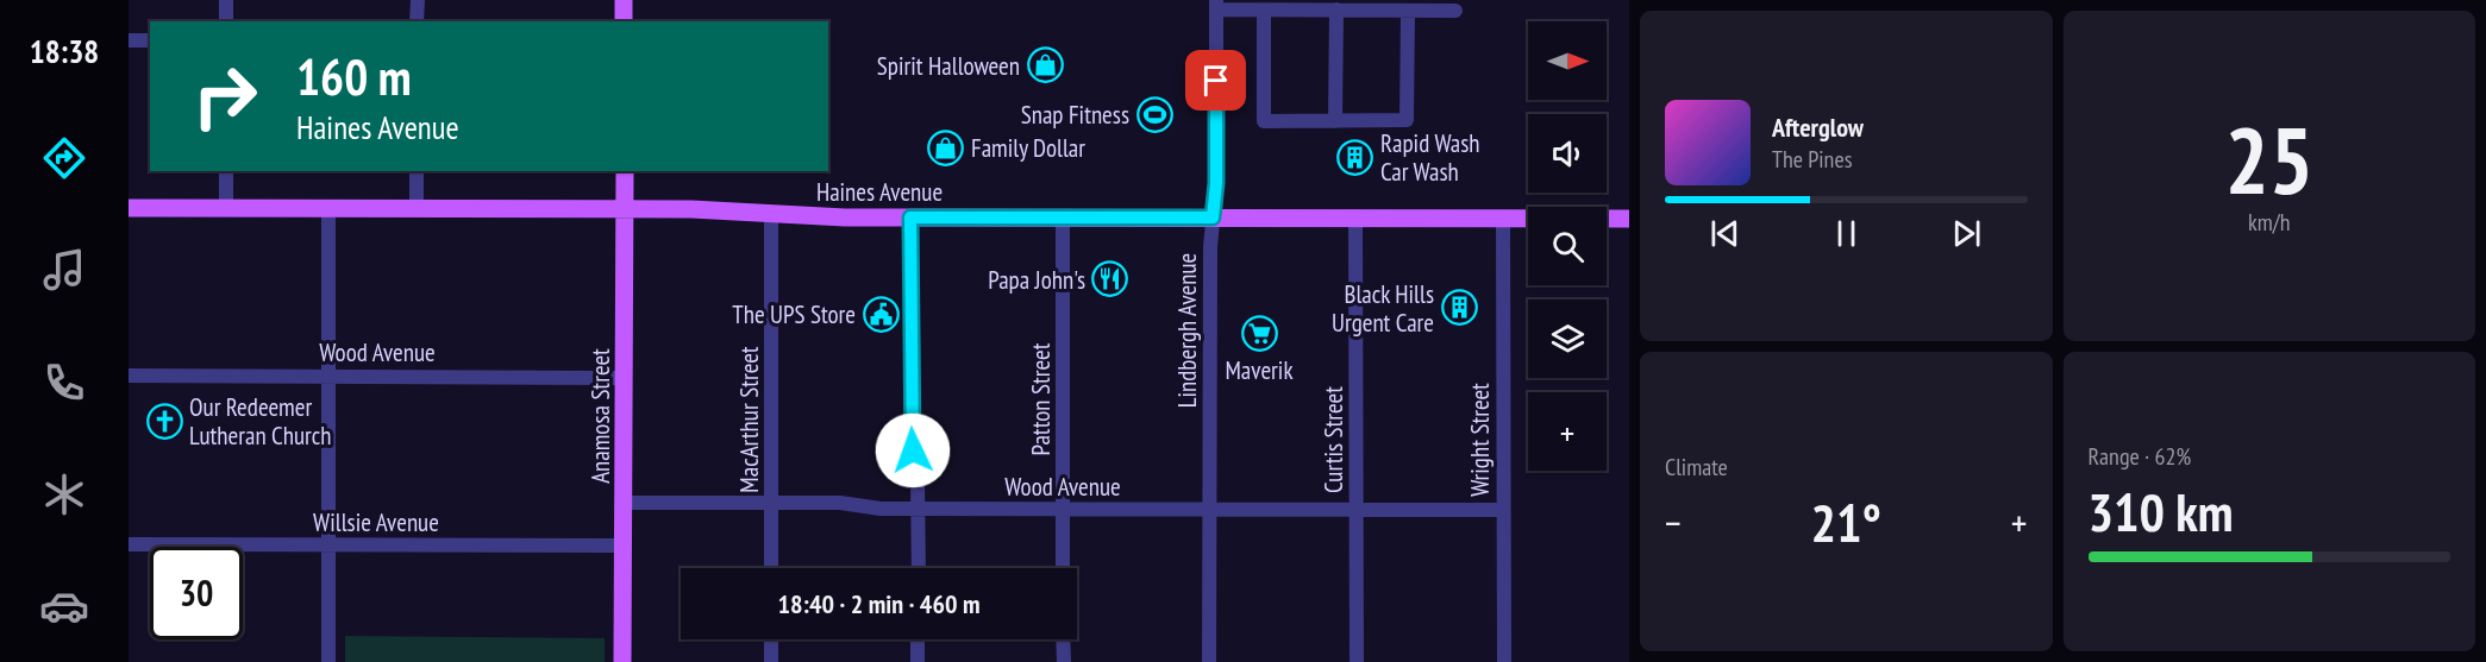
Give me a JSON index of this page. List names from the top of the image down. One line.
{"streets":{"main road":["Haines Avenue","Anamosa Street"],"street":["Lindbergh Avenue","Wood Avenue","Patton Street","MacArthur Street","Curtis Street","Wright Street","Willsie Avenue"]},"crossings":[["Haines Avenue","Lindbergh Avenue"],["Haines Avenue","Patton Street"],["Haines Avenue","Anamosa Street"],["Haines Avenue","MacArthur Street"],["Haines Avenue","Curtis Street"],["Haines Avenue","Wright Street"],["Lindbergh Avenue","Wood Avenue"],["Wood Avenue","Patton Street"],["Wood Avenue","Anamosa Street"],["Wood Avenue","MacArthur Street"],["Wood Avenue","Curtis Street"],["Wood Avenue","Wright Street"],["Anamosa Street","Willsie Avenue"]],"places":{"shop":["Spirit Halloween","Family Dollar"],"sports":["Snap Fitness"],"building":["Rapid Wash Car Wash","Black Hills Urgent Care"],"restaurant":["Papa John's"],"public building":["The UPS Store"],"supermarket":["Maverik"],"church":["Our Redeemer Lutheran Church"]},"north":"right","page":{"tabs":"18:38","tile":[["25","km/h"],"Climate",["Range · 62%","310 km"]],"map_buttons":"+","turn":["160 m","Haines Avenue"],"song":["Afterglow","The Pines"],"heat":["−","21°","+"],"limit":"30","trip":"18:40 · 2 min · 460 m"}}
